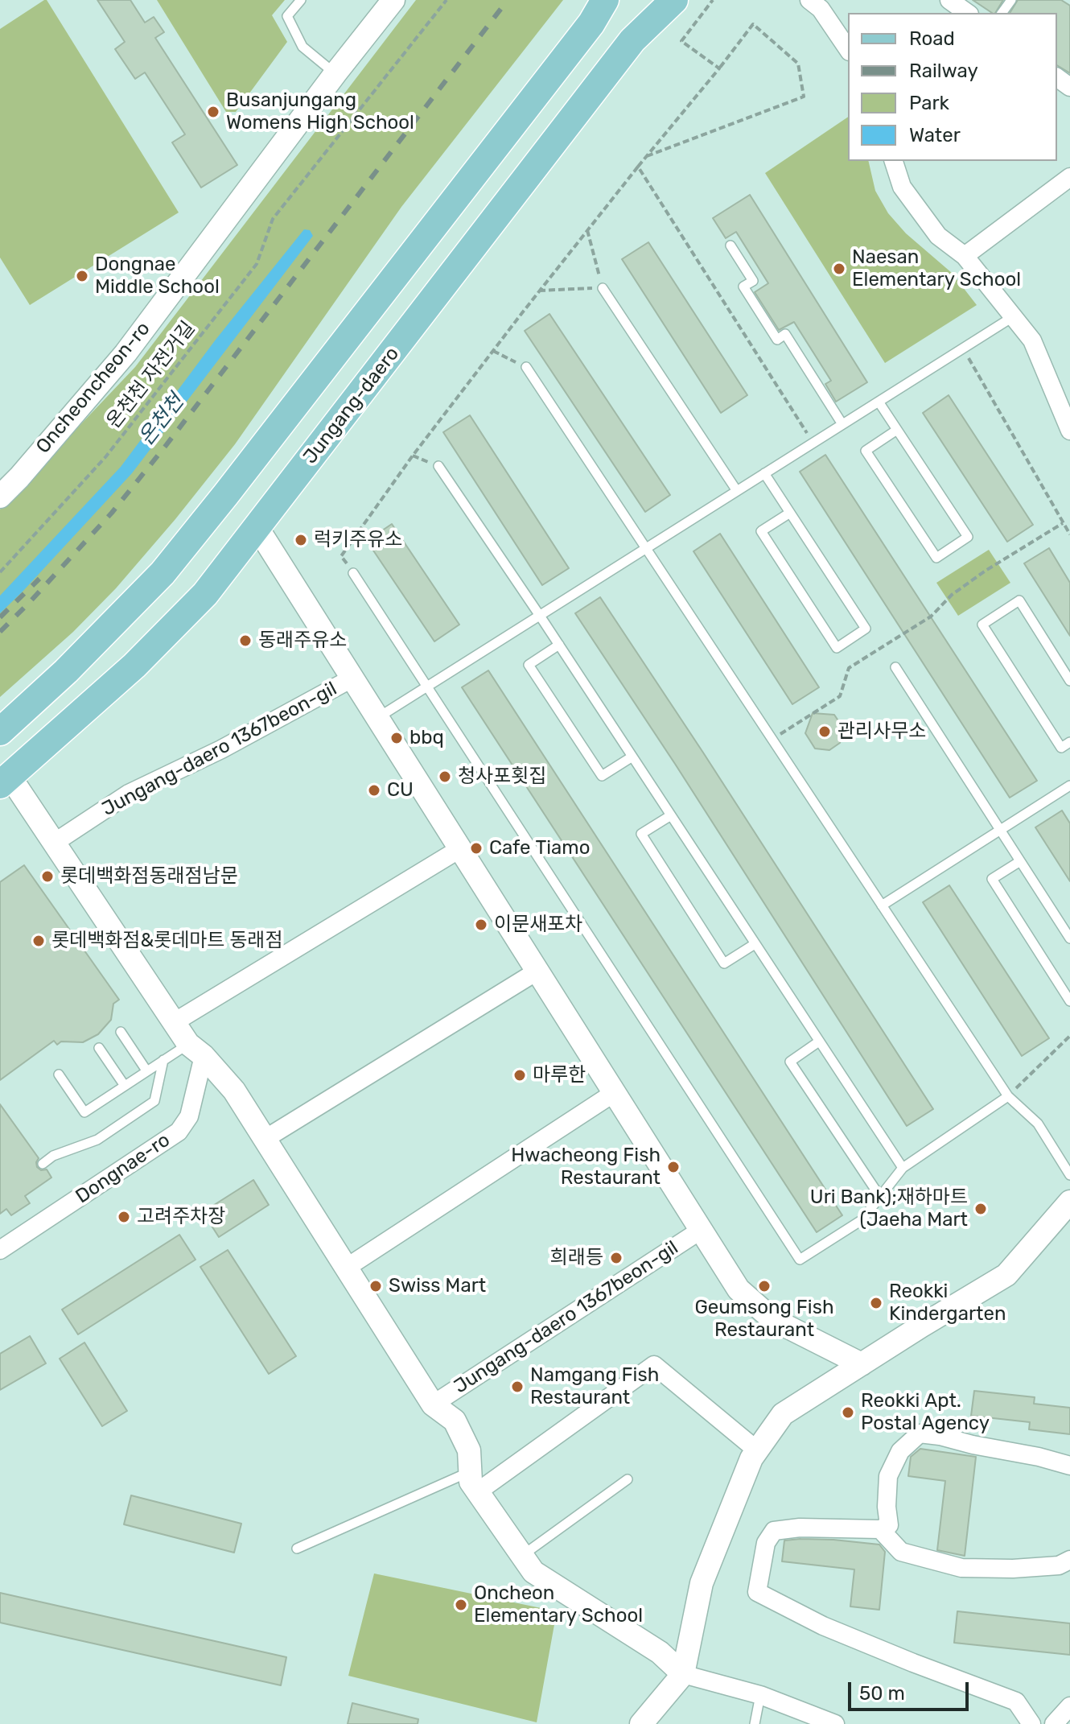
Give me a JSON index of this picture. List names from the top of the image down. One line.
{"streets":{"main road":["Jungang-daero"],"street":["Oncheoncheon-ro","Jungang-daero 1367beon-gil","Dongnae-ro"],"path":["온천천 자전거길"]},"crossings":[["Jungang-daero","Jungang-daero 1367beon-gil"]],"water":["온천천"],"places":["Busanjungang Womens High School","Naesan Elementary School","Dongnae Middle School","럭키주유소","동래주유소","관리사무소","bbq","청사포횟집","CU","Cafe Tiamo","롯데백화점동래점남문","이문새포차","롯데백화점&롯데마트 동래점","마루한","Hwacheong Fish Restaurant","Uri Bank);재하마트 (Jaeha Mart","고려주차장","희래등","Swiss Mart","Geumsong Fish Restaurant","Reokki Kindergarten","Namgang Fish Restaurant","Reokki Apt. Postal Agency","Oncheon Elementary School"],"legend":["Road","Railway","Park","Water"],"scale_bar":"50 m"}
